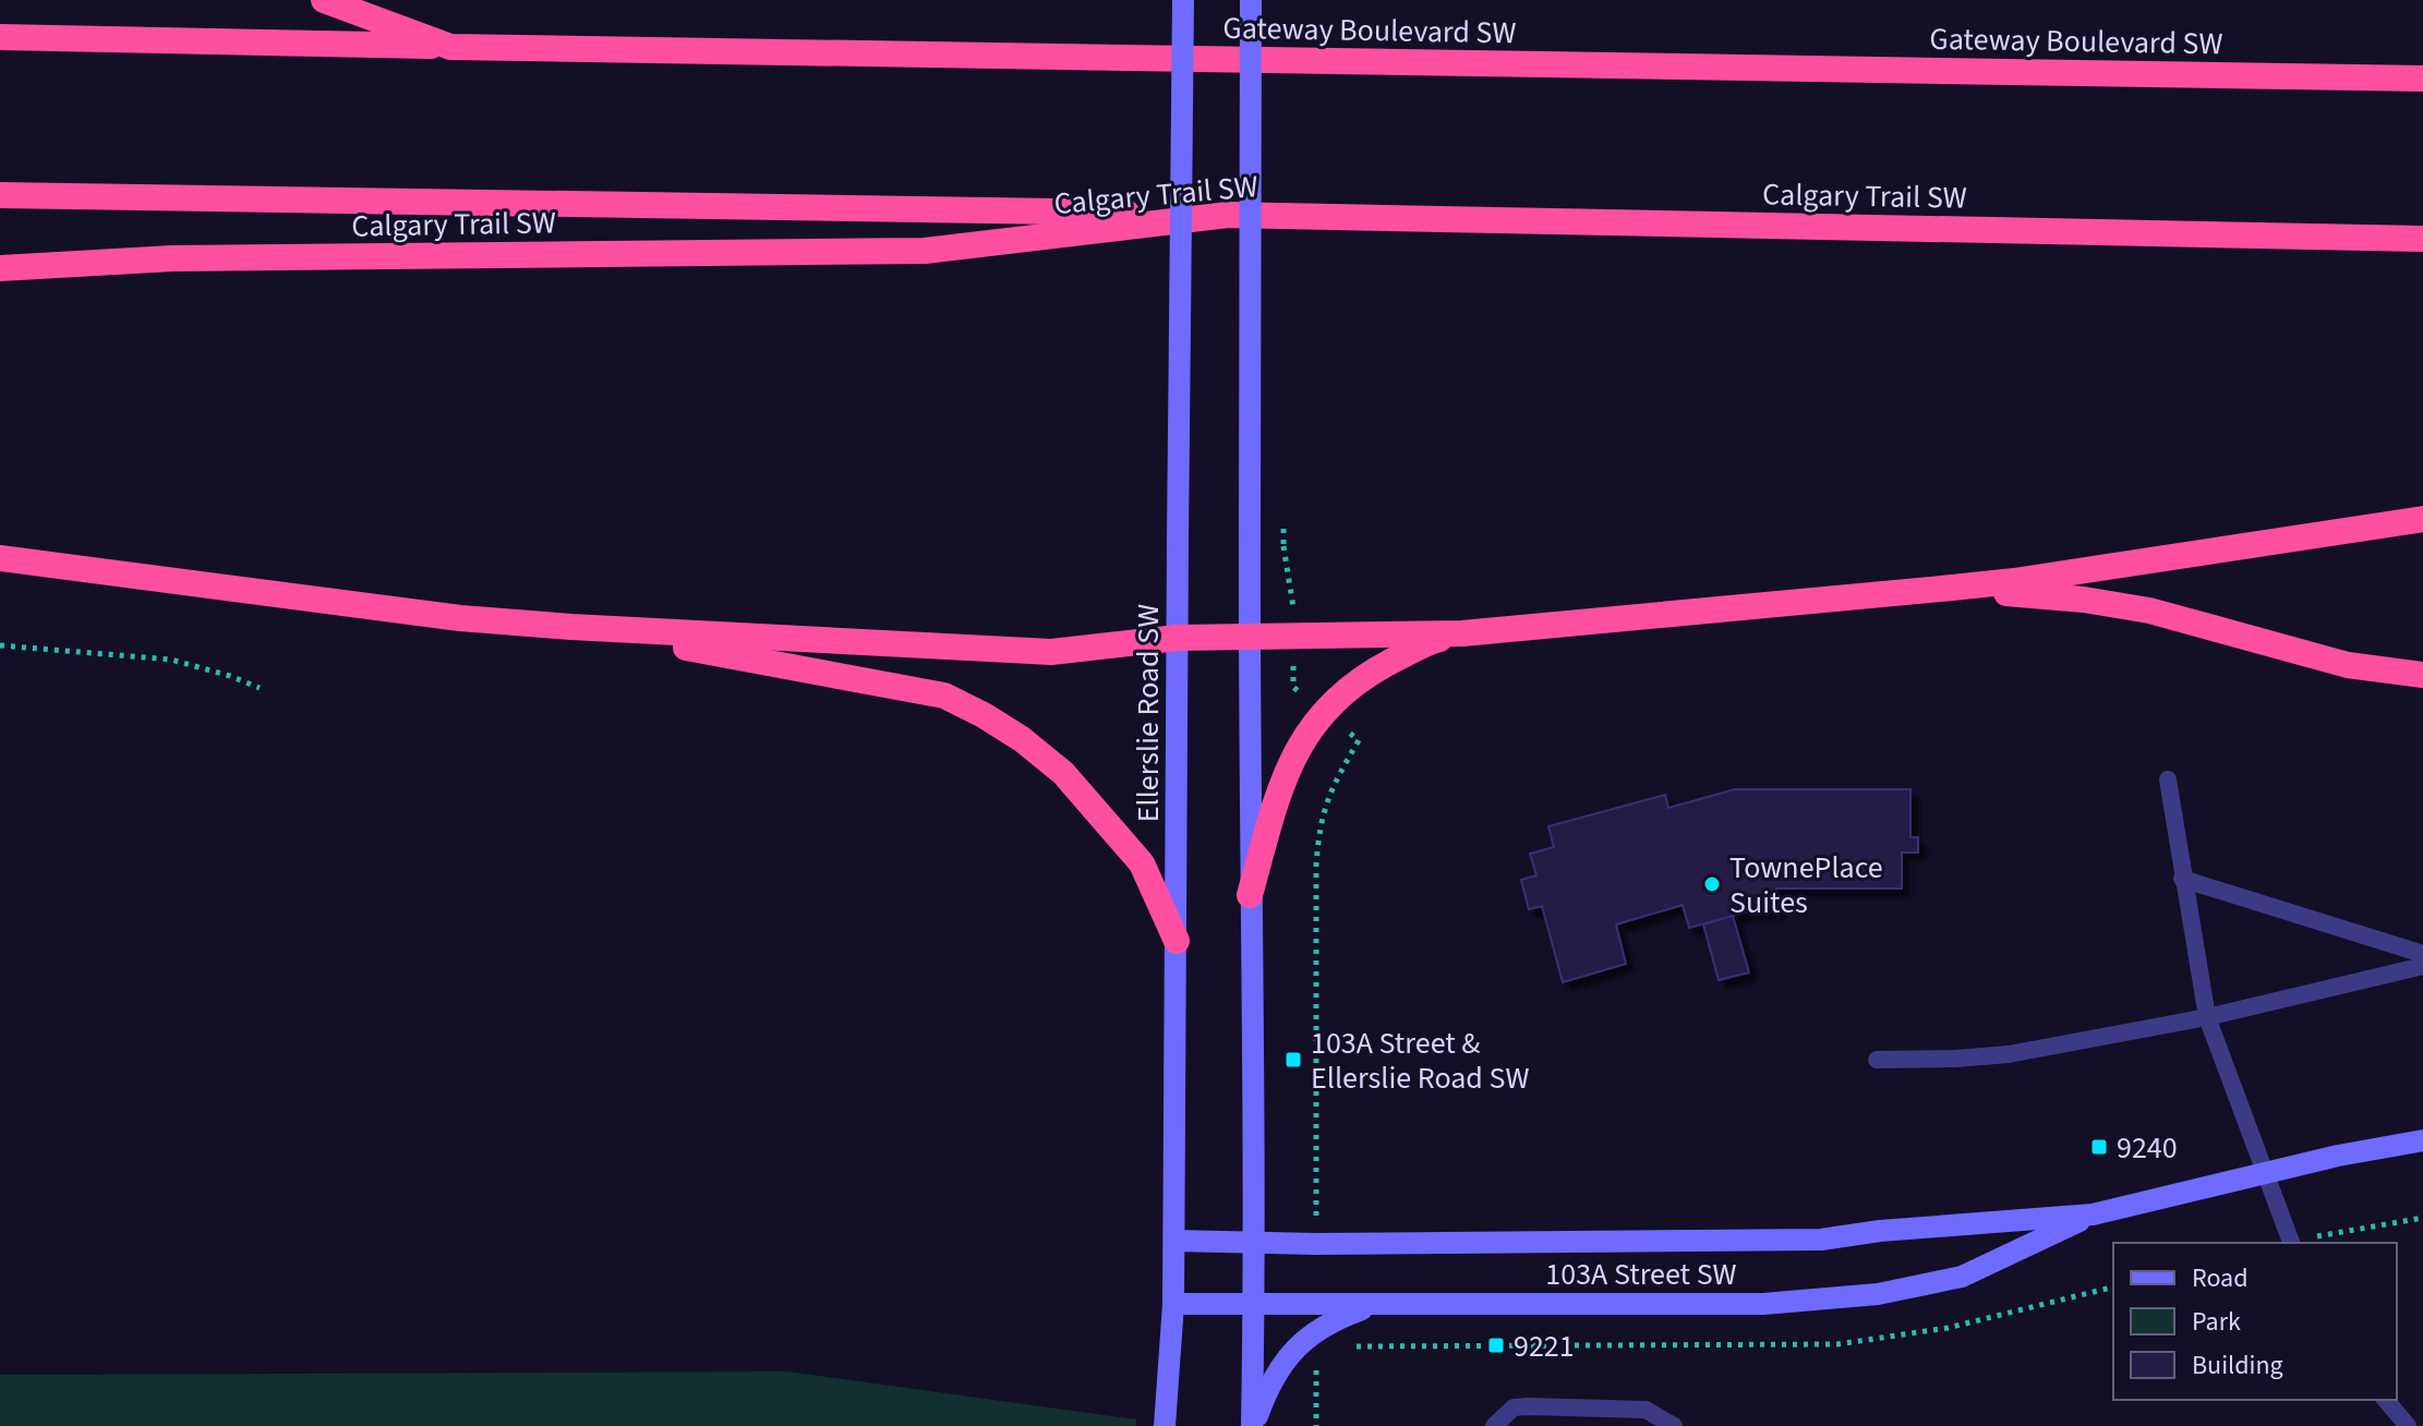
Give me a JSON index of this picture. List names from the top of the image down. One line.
{"streets":{"highway":["Gateway Boulevard SW","Calgary Trail SW"],"main road":["Ellerslie Road SW","103A Street SW"]},"crossings":[["Ellerslie Road SW","103A Street SW"]],"places":{"other":["TownePlace Suites"],"transit":["103A Street & Ellerslie Road SW","9240","9221"]},"legend":["Road","Park","Building"]}
